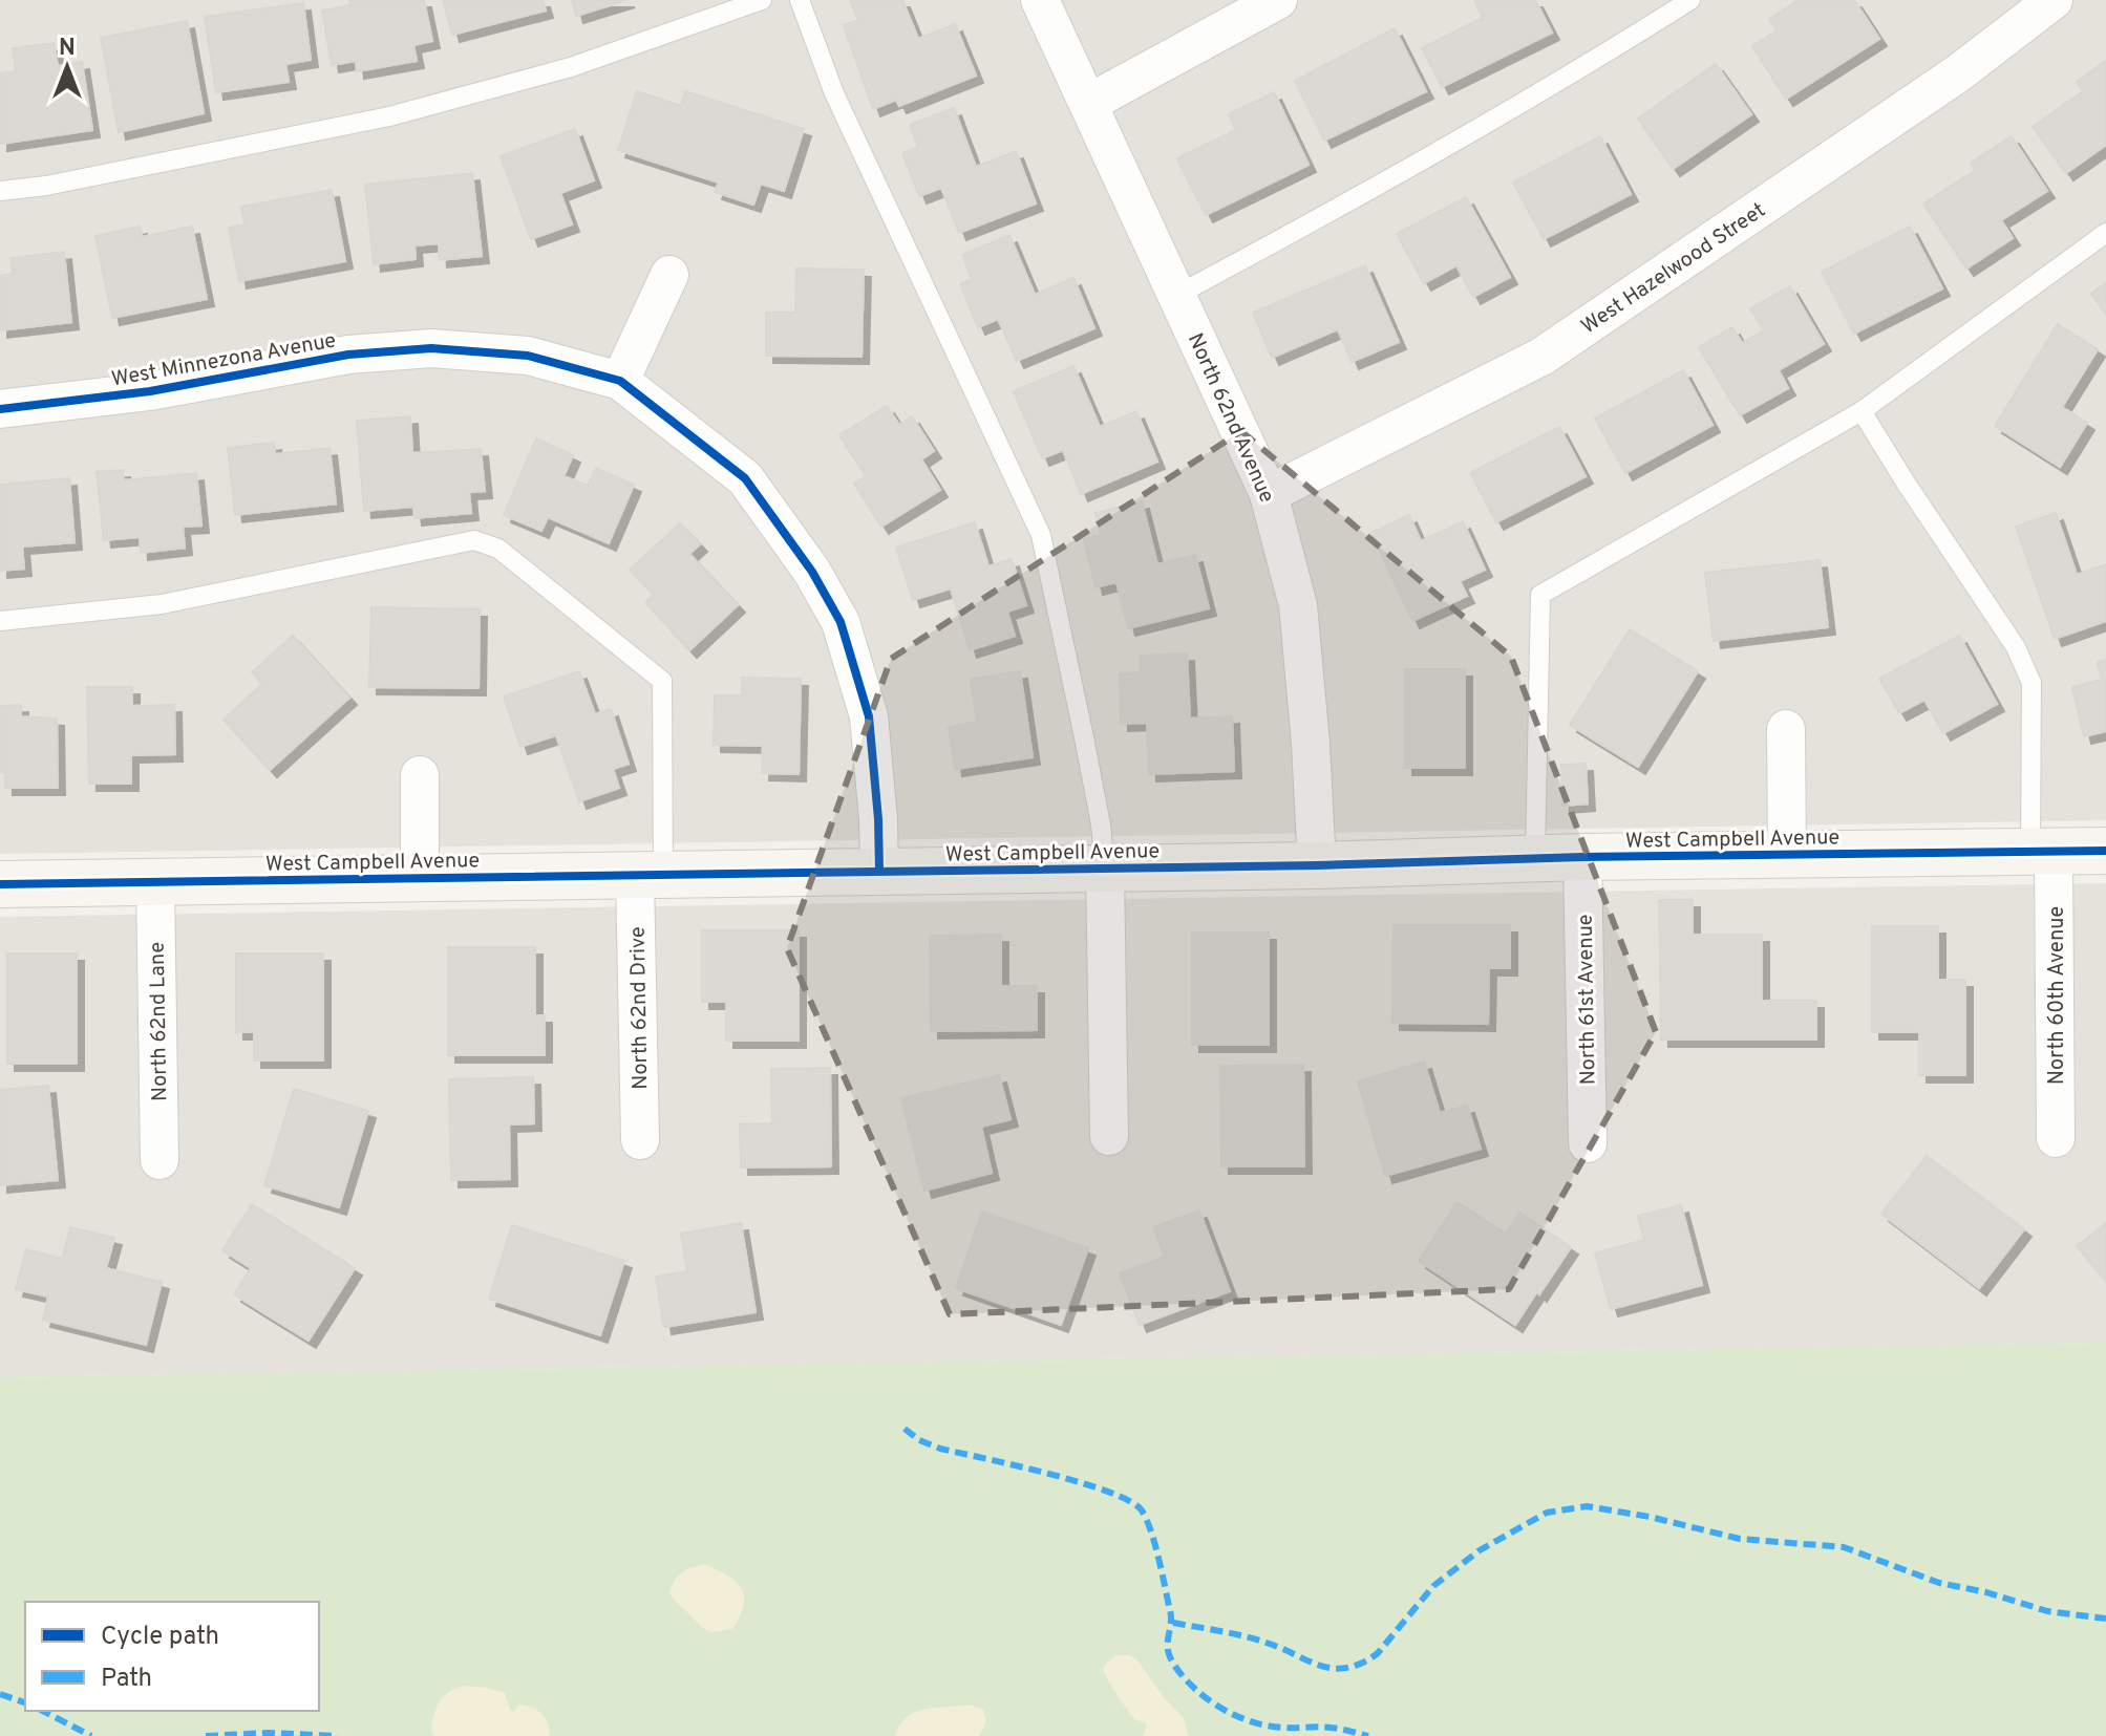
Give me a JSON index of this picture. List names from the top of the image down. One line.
{"streets":{"street":["West Hazelwood Street","West Minnezona Avenue","North 62nd Avenue","West Campbell Avenue","North 60th Avenue","North 61st Avenue","North 62nd Drive","North 62nd Lane"]},"crossings":[["West Hazelwood Street","North 62nd Avenue"],["West Minnezona Avenue","West Campbell Avenue"],["North 62nd Avenue","West Campbell Avenue"],["West Campbell Avenue","North 60th Avenue"],["West Campbell Avenue","North 61st Avenue"],["West Campbell Avenue","North 62nd Drive"],["West Campbell Avenue","North 62nd Lane"]],"legend":["Cycle path","Path"],"north":"top"}
